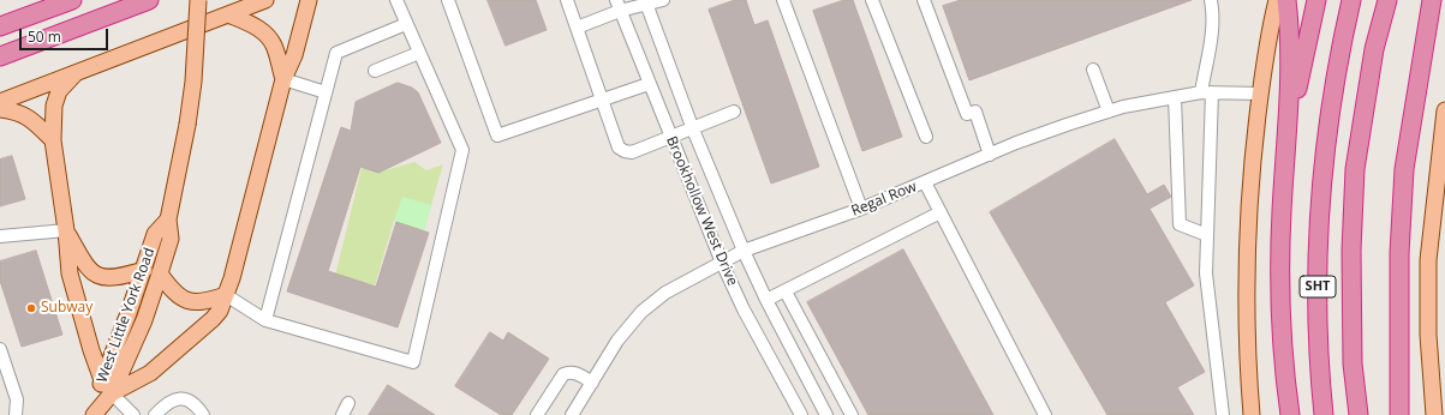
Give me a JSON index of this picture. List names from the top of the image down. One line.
{"streets":{"highway":["SHT"],"main road":["West Little York Road"],"street":["Regal Row","Brookhollow West Drive"]},"crossings":[["Regal Row","Brookhollow West Drive"]],"places":["Subway"],"scale_bar":"50 m"}
